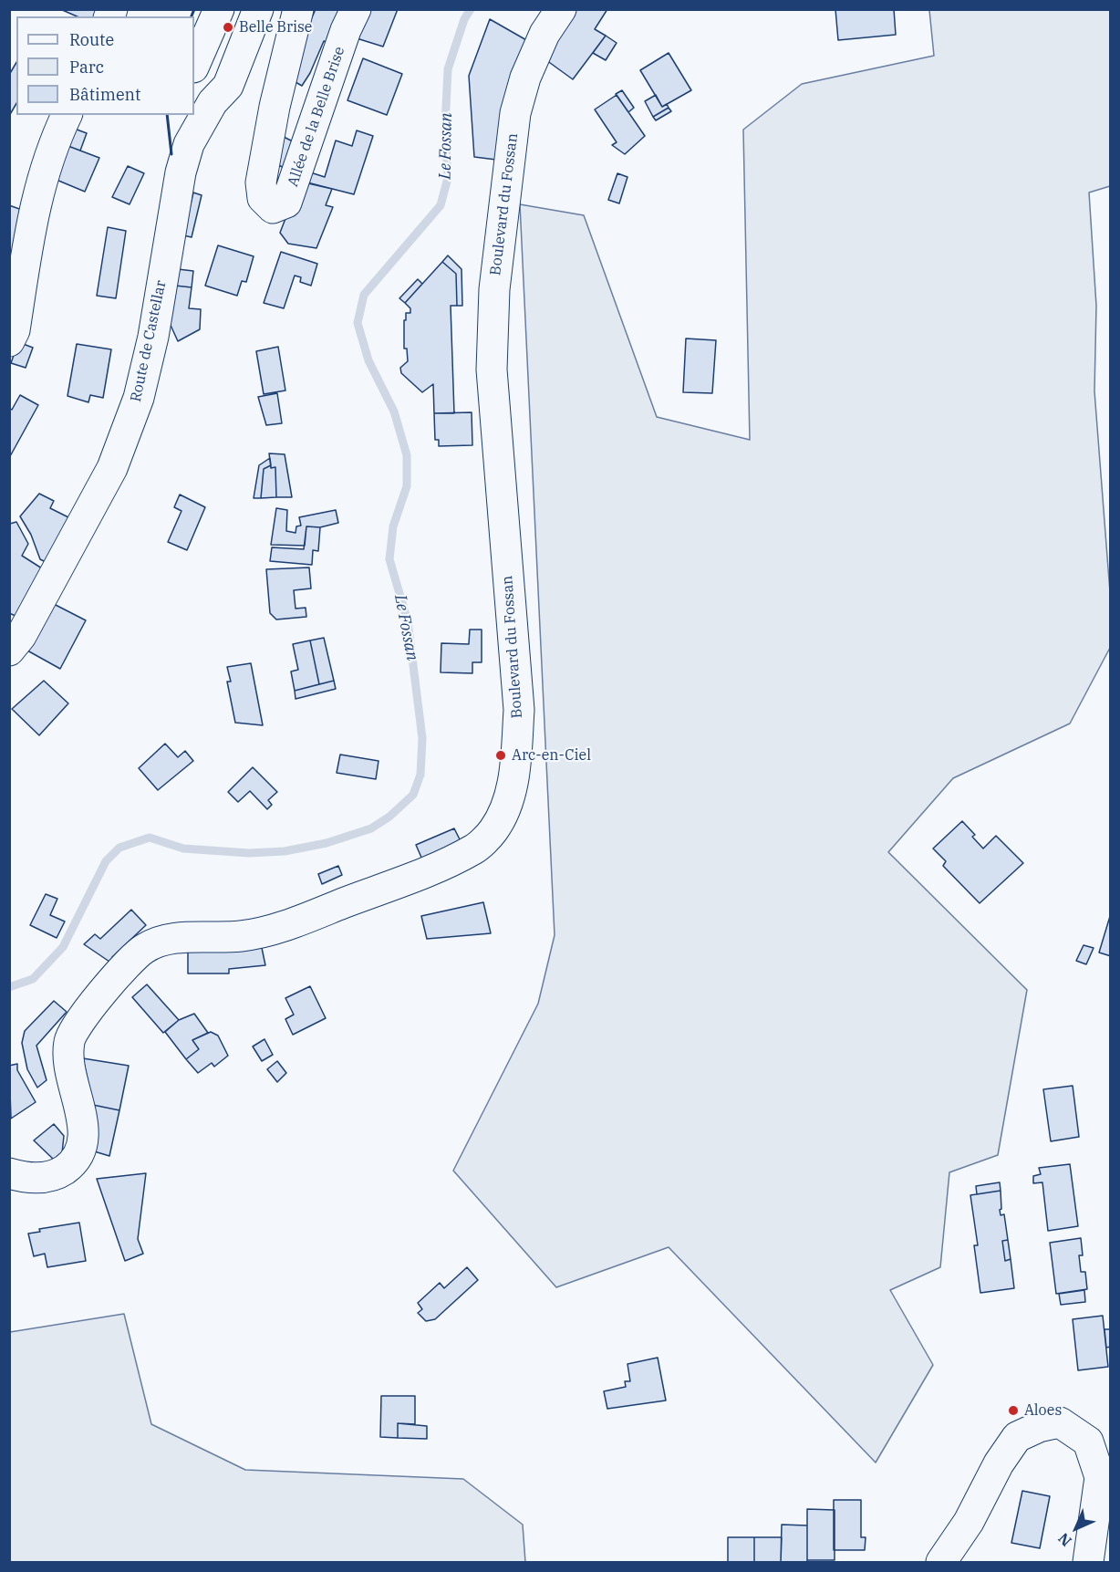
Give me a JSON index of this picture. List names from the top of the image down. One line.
{"streets":{"street":["Allée de la Belle Brise","Boulevard du Fossan","Route de Castellar"]},"water":["Le Fossan"],"places":["Belle Brise","Arc-en-Ciel","Aloes"],"legend":["Route","Parc","Bâtiment"],"north":"bottom left"}
